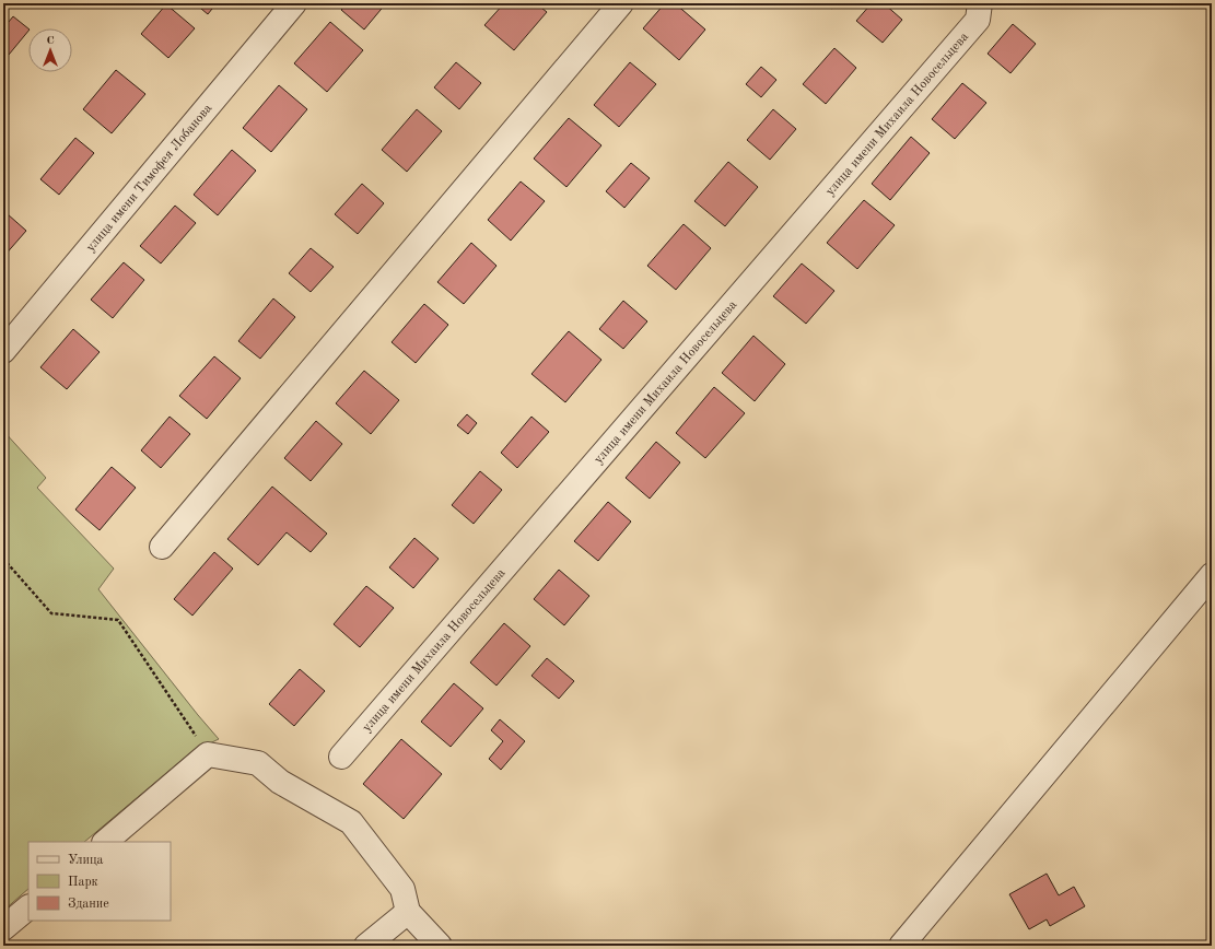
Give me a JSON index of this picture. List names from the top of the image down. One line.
{"streets":{"street":["улица имени Михаила Новосельцева","улица имени Тимофея Лобанова"]},"legend":["Улица","Парк","Здание"],"north":"top"}
